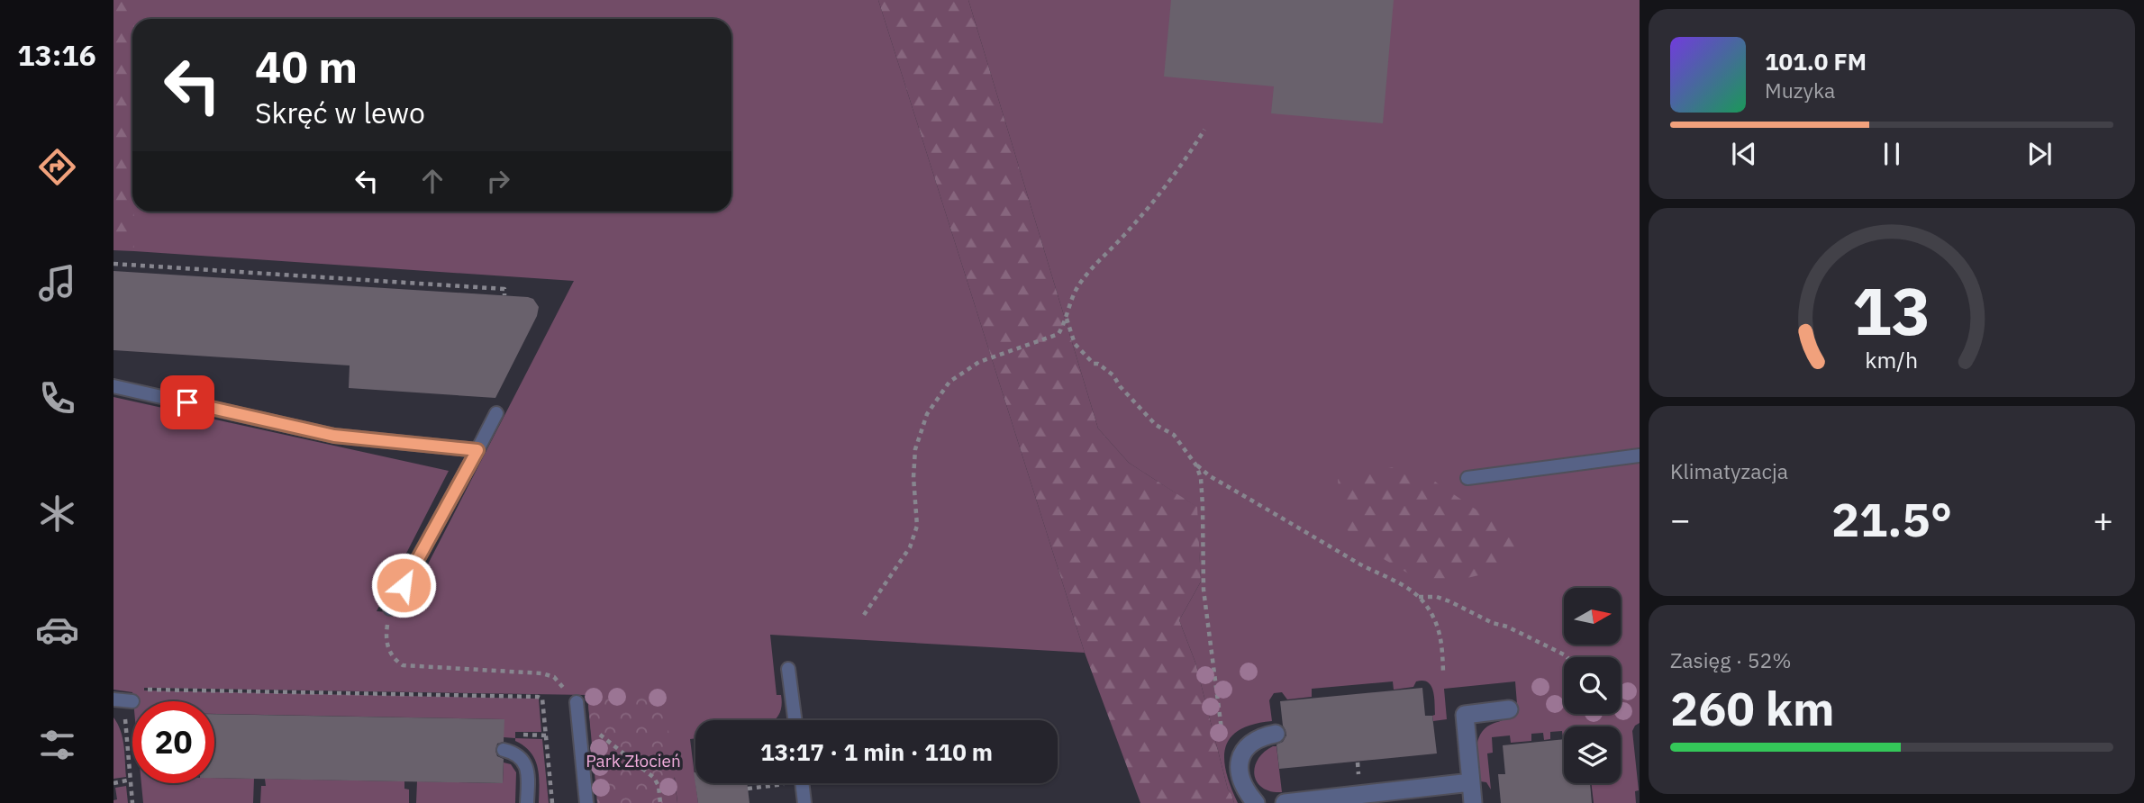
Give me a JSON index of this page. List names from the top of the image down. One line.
{"parks":["Park Złocień"],"north":"right","page":{"tabs":"13:16","turn":["40 m","Skręć w lewo"],"song":["101.0 FM","Muzyka"],"tile":["Klimatyzacja",["Zasięg · 52%","260 km"]],"heat":["−","21.5°","+"],"limit":"20","trip":"13:17 · 1 min · 110 m","gauge":["13","km/h"]}}
